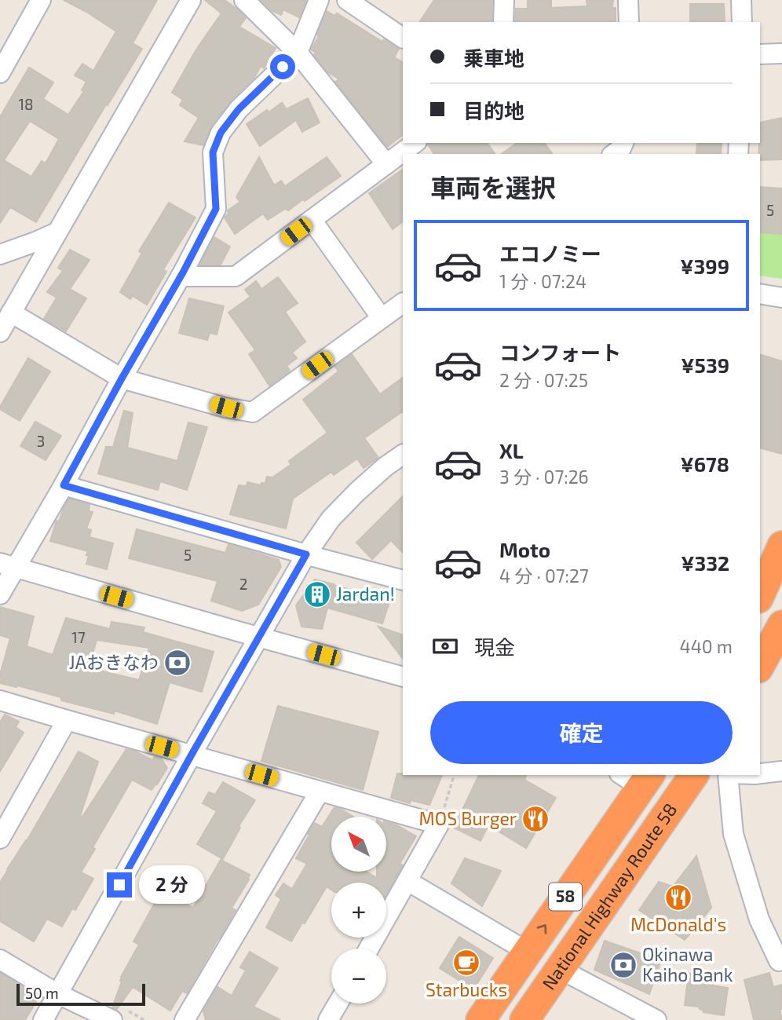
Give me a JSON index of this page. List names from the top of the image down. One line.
{"streets":{"highway":["58","National Highway Route 58"]},"places":{"building":["Jardan!"],"bank":["JAおきなわ","Okinawa Kaiho Bank"],"restaurant":["MOS Burger","McDonald's"],"cafe":["Starbucks"]},"house_numbers":["18","5","3","5","2","17"],"scale_bar":"50 m","north":"top left","page":{"banner":["乗車地","目的地"],"heading":"車両を選択","list":[{"name":"エコノミー","note":"1 分 · 07:24","value":"¥399"},{"name":"コンフォート","note":"2 分 · 07:25","value":"¥539"},{"name":"XL","note":"3 分 · 07:26","value":"¥678"},{"name":"Moto","note":"4 分 · 07:27","value":"¥332"}],"pay":["現金","440 m"],"buttons":"確定","map_buttons":["+","−"],"bubble":"2 分","scale":"50 m"}}
